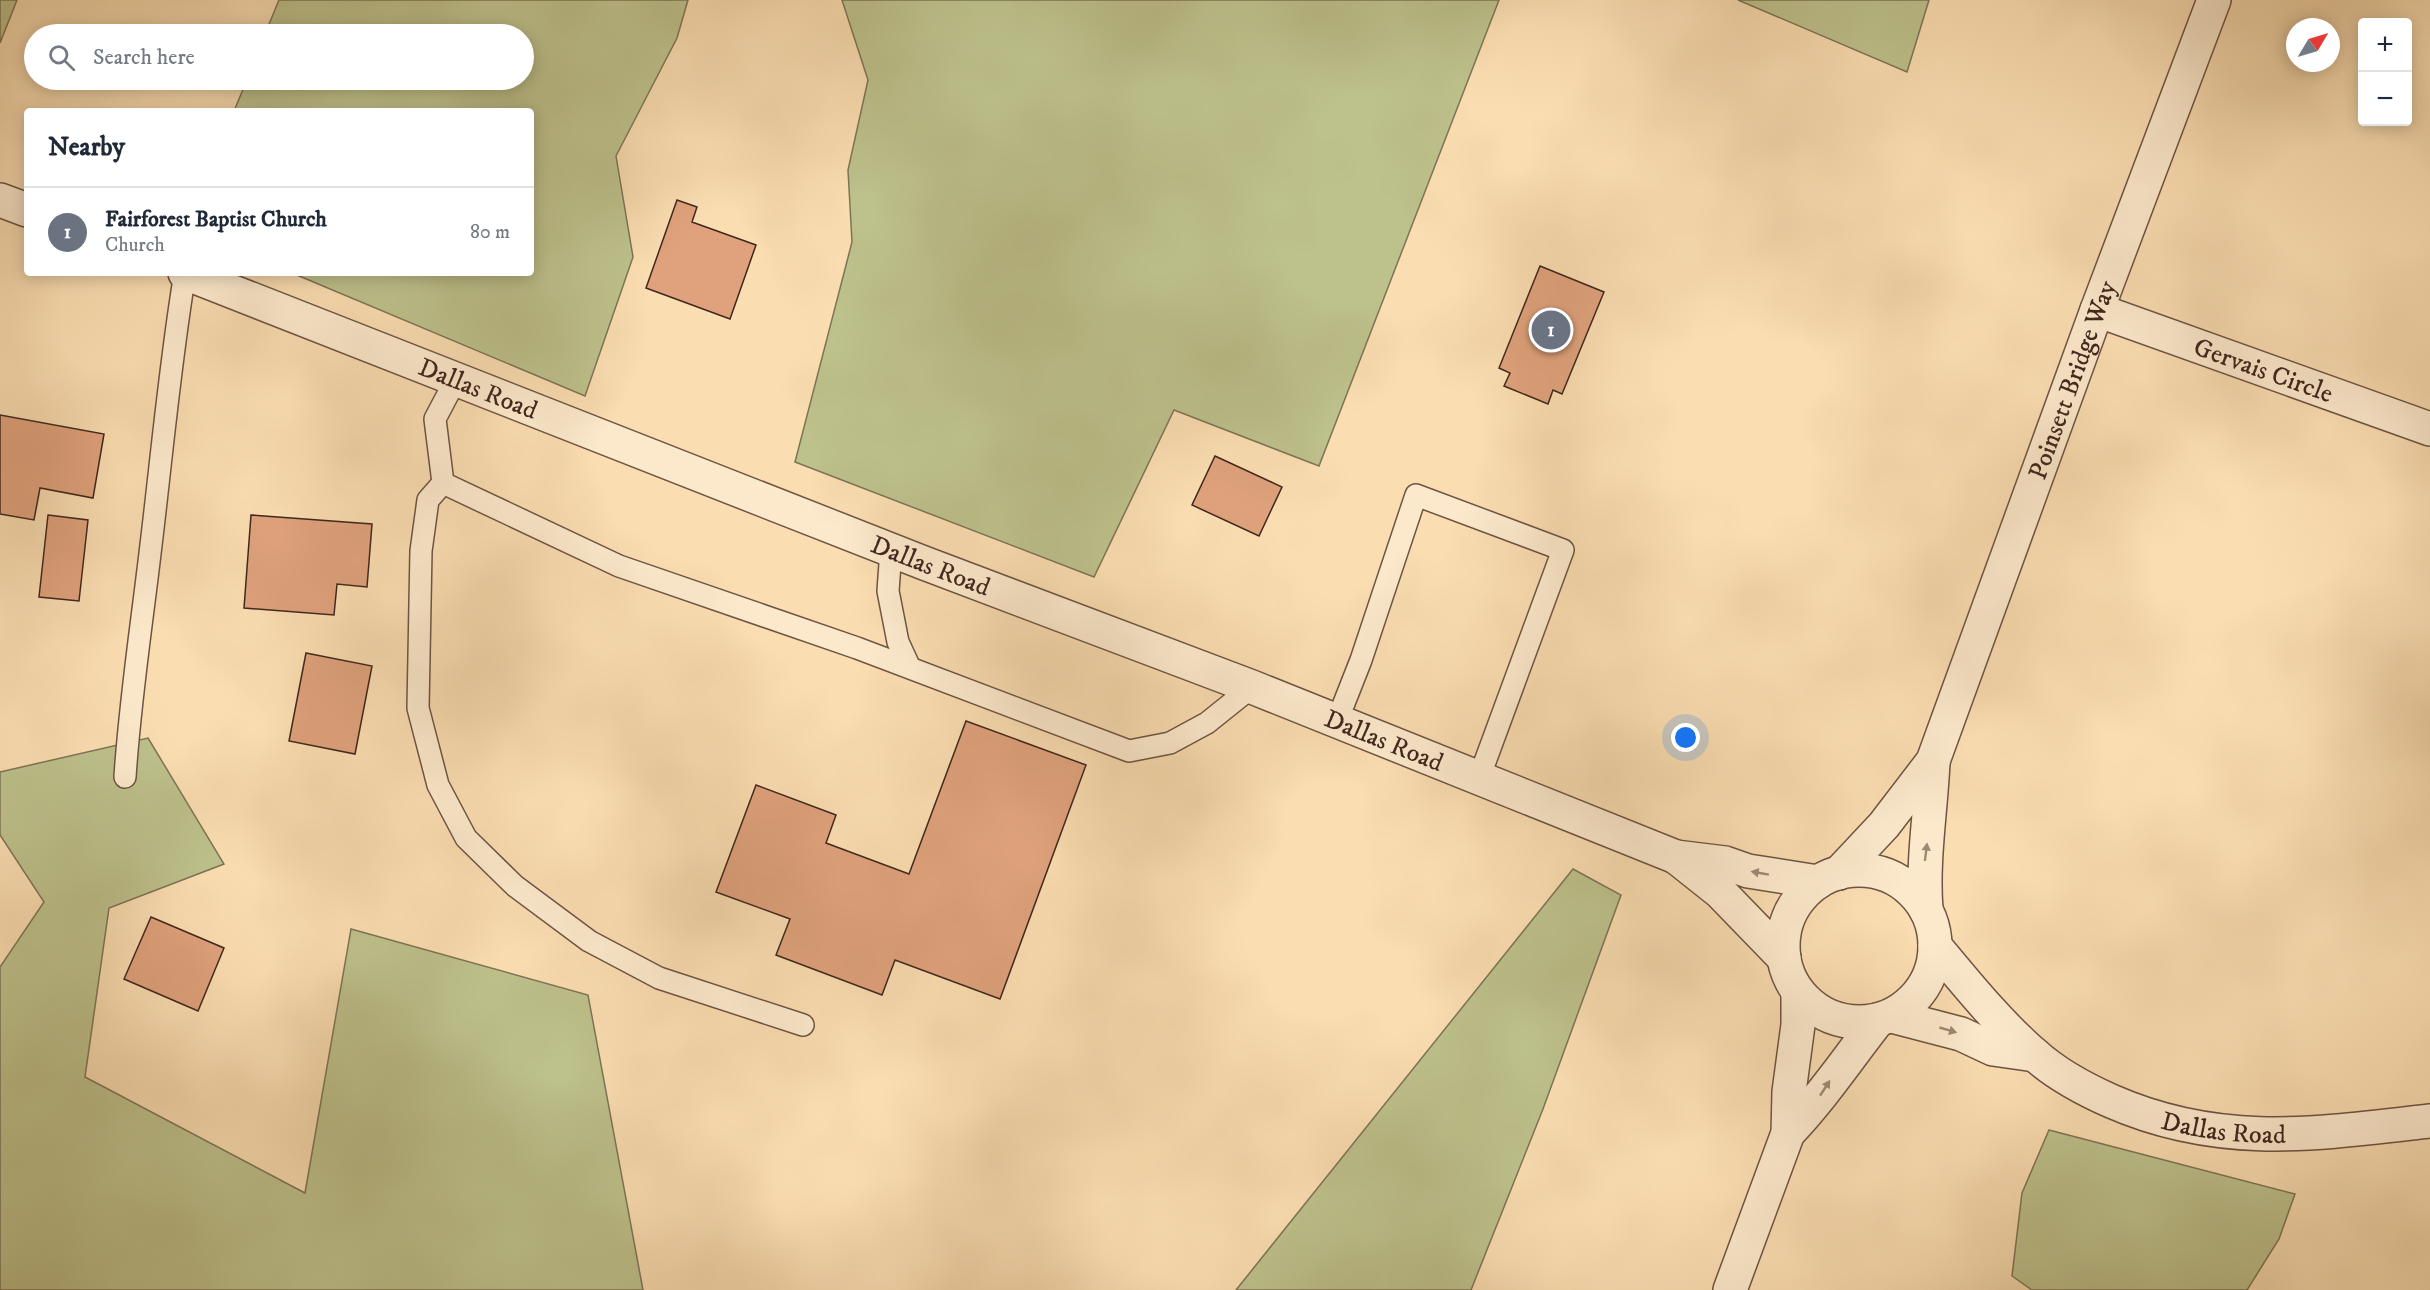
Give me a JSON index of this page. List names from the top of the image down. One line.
{"streets":{"street":["Gervais Circle","Poinsett Bridge Way","Dallas Road"]},"crossings":[["Gervais Circle","Poinsett Bridge Way"],["Poinsett Bridge Way","Dallas Road"]],"north":"top right","page":{"map_buttons":["+","−"],"search":"Search here","heading":"Nearby","list":[{"mark":"1","name":"Fairforest Baptist Church","note":"Church","value":"80 m"}],"pins":"1"}}
